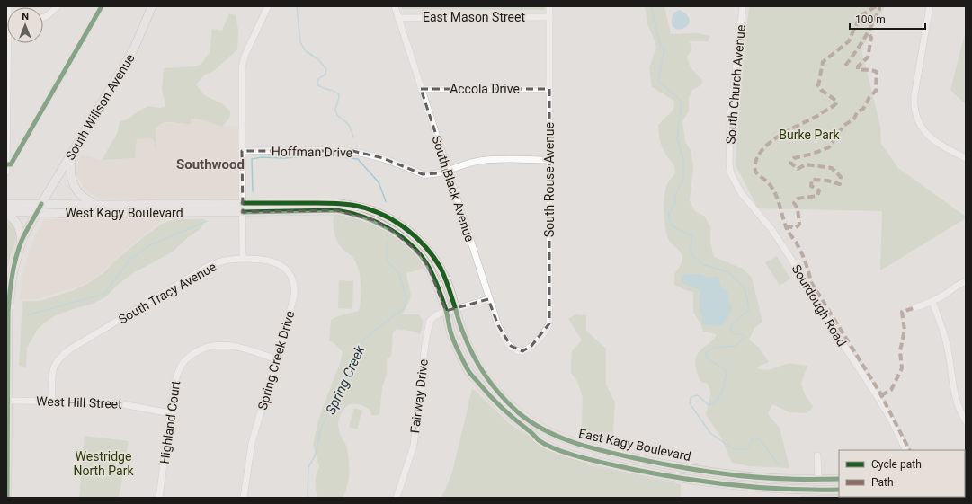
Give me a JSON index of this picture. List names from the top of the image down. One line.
{"streets":{"main road":["South Willson Avenue","West Kagy Boulevard","East Kagy Boulevard"],"street":["East Mason Street","South Church Avenue","Accola Drive","Hoffman Drive","South Rouse Avenue","South Black Avenue","South Tracy Avenue","Sourdough Road","Spring Creek Drive","Fairway Drive","West Hill Street","Highland Court"]},"crossings":[["East Mason Street","South Rouse Avenue"],["East Mason Street","South Black Avenue"],["South Church Avenue","Sourdough Road"],["Accola Drive","South Rouse Avenue"],["Accola Drive","South Black Avenue"],["South Willson Avenue","West Kagy Boulevard"],["South Willson Avenue","West Hill Street"],["Hoffman Drive","South Rouse Avenue"],["Hoffman Drive","South Black Avenue"],["South Rouse Avenue","South Black Avenue"],["South Black Avenue","Fairway Drive"],["West Kagy Boulevard","East Kagy Boulevard"],["South Tracy Avenue","Spring Creek Drive"],["South Tracy Avenue","West Hill Street"],["Spring Creek Drive","Highland Court"],["Fairway Drive","East Kagy Boulevard"],["West Hill Street","Highland Court"]],"districts":["Southwood"],"water":["Spring Creek"],"parks":["Burke Park","Westridge North Park"],"legend":["Cycle path","Path"],"scale_bar":"100 m","north":"top"}
